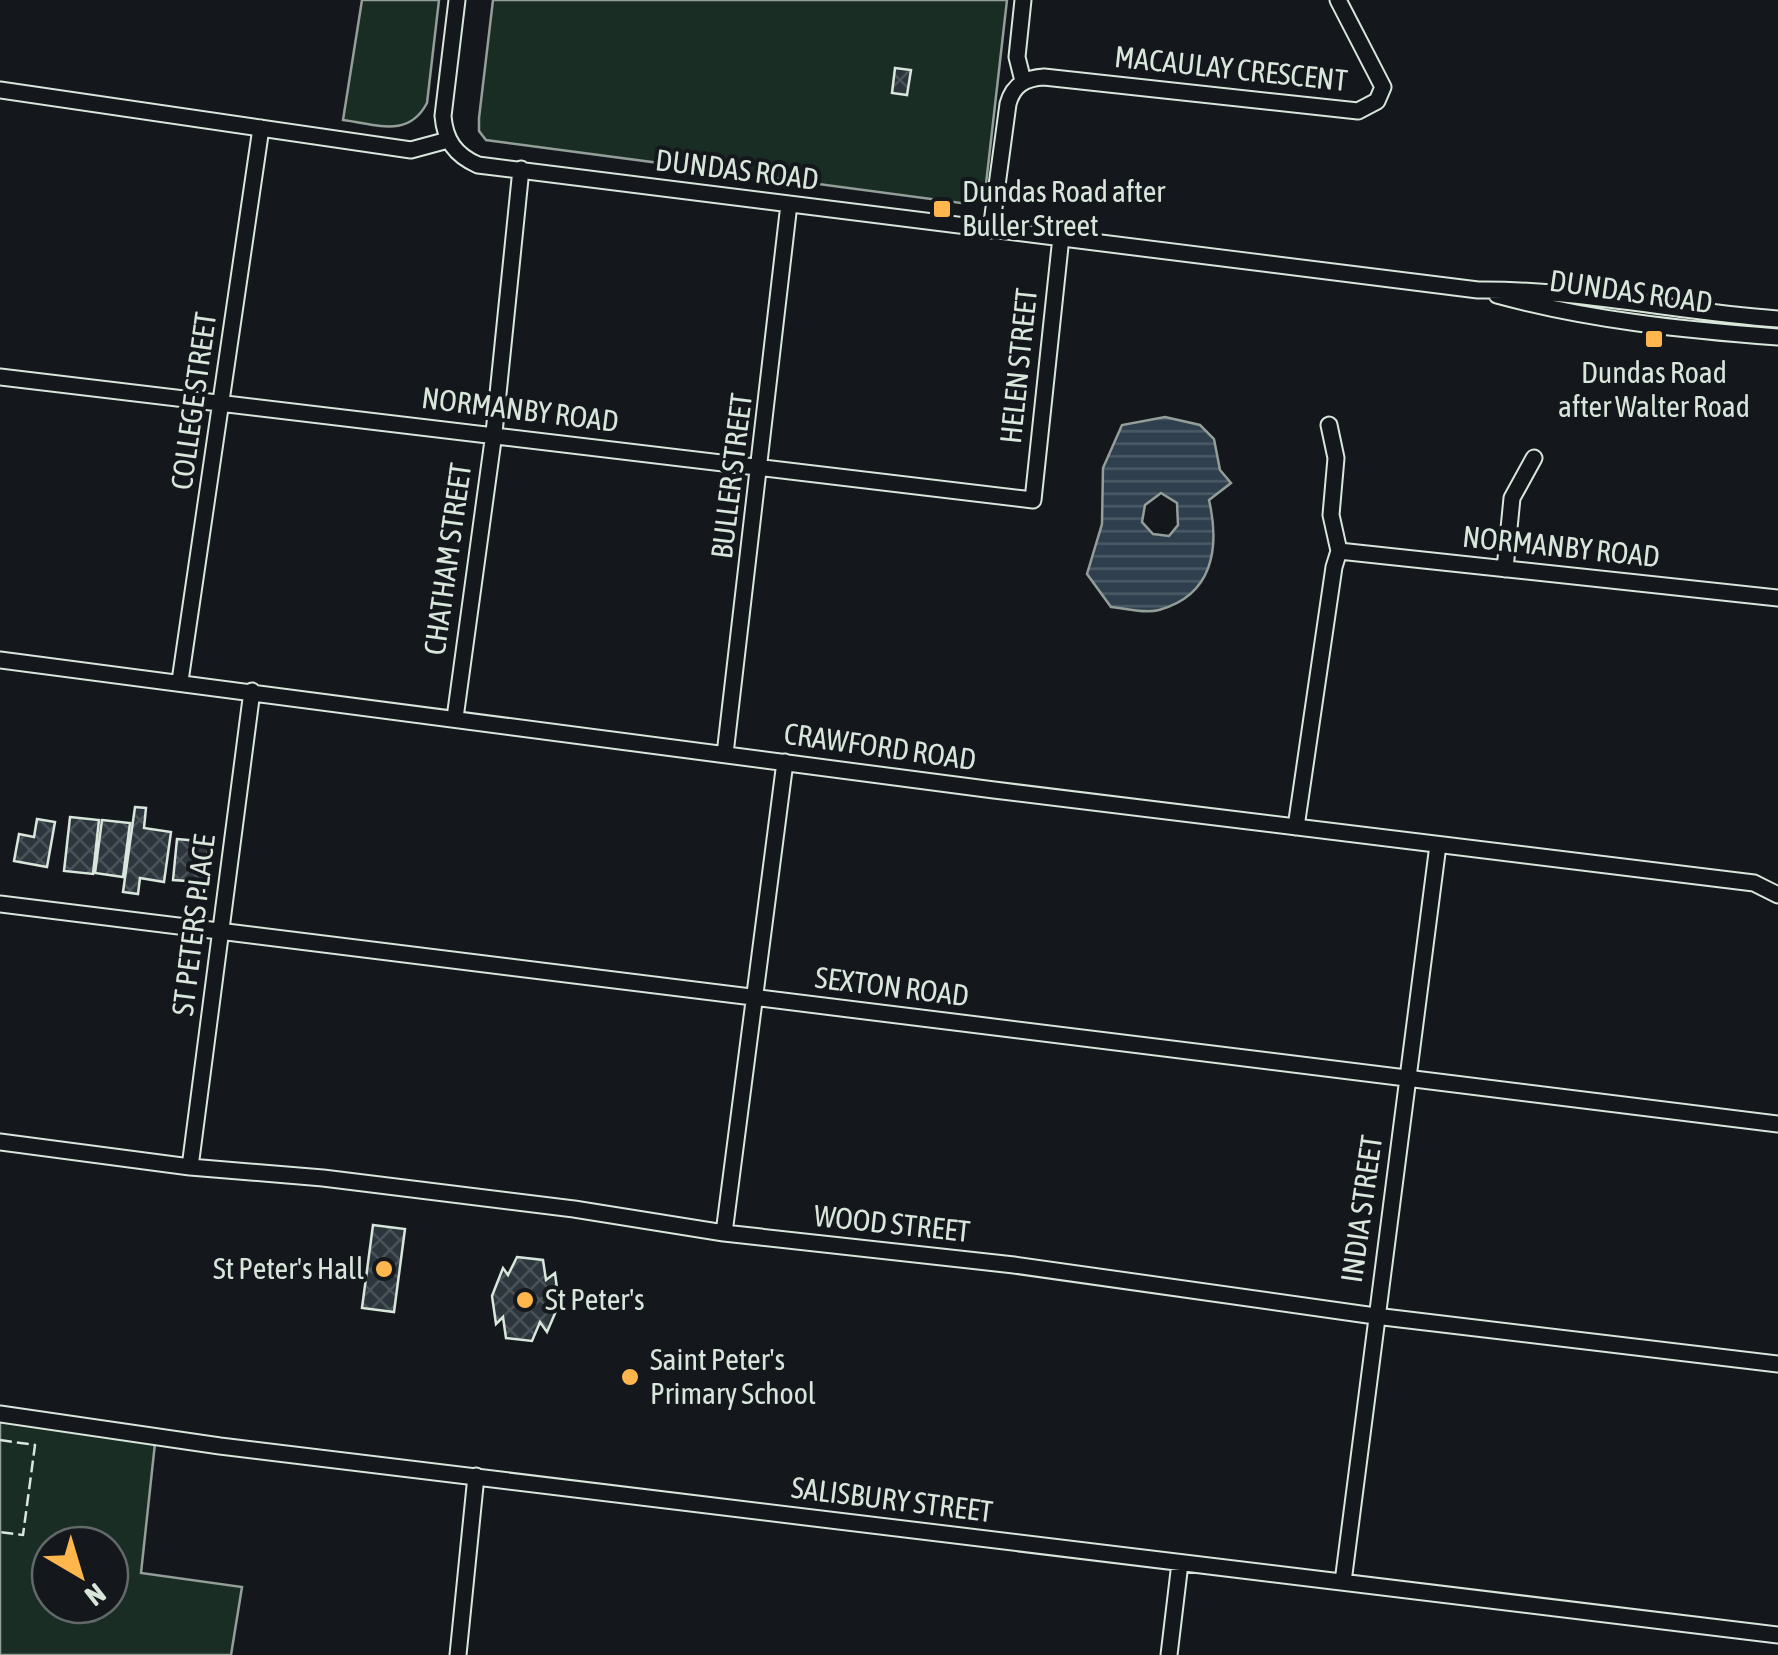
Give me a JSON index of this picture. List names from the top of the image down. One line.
{"streets":{"street":["MACAULAY CRESCENT","DUNDAS ROAD","HELEN STREET","COLLEGE STREET","NORMANBY ROAD","BULLER STREET","CHATHAM STREET","CRAWFORD ROAD","ST PETERS PLACE","SEXTON ROAD","INDIA STREET","WOOD STREET","SALISBURY STREET"]},"crossings":[["DUNDAS ROAD","HELEN STREET"],["DUNDAS ROAD","BULLER STREET"],["DUNDAS ROAD","CHATHAM STREET"],["HELEN STREET","NORMANBY ROAD"],["COLLEGE STREET","NORMANBY ROAD"],["COLLEGE STREET","CRAWFORD ROAD"],["NORMANBY ROAD","BULLER STREET"],["NORMANBY ROAD","CHATHAM STREET"],["BULLER STREET","CRAWFORD ROAD"],["CHATHAM STREET","CRAWFORD ROAD"],["CRAWFORD ROAD","ST PETERS PLACE"],["CRAWFORD ROAD","INDIA STREET"],["ST PETERS PLACE","SEXTON ROAD"],["ST PETERS PLACE","WOOD STREET"],["SEXTON ROAD","INDIA STREET"],["INDIA STREET","WOOD STREET"],["INDIA STREET","SALISBURY STREET"]],"places":{"transit":["Dundas Road after Buller Street","Dundas Road after Walter Road"],"other":["St Peter's Hall","St Peter's","Saint Peter's Primary School"]},"north":"bottom right"}
